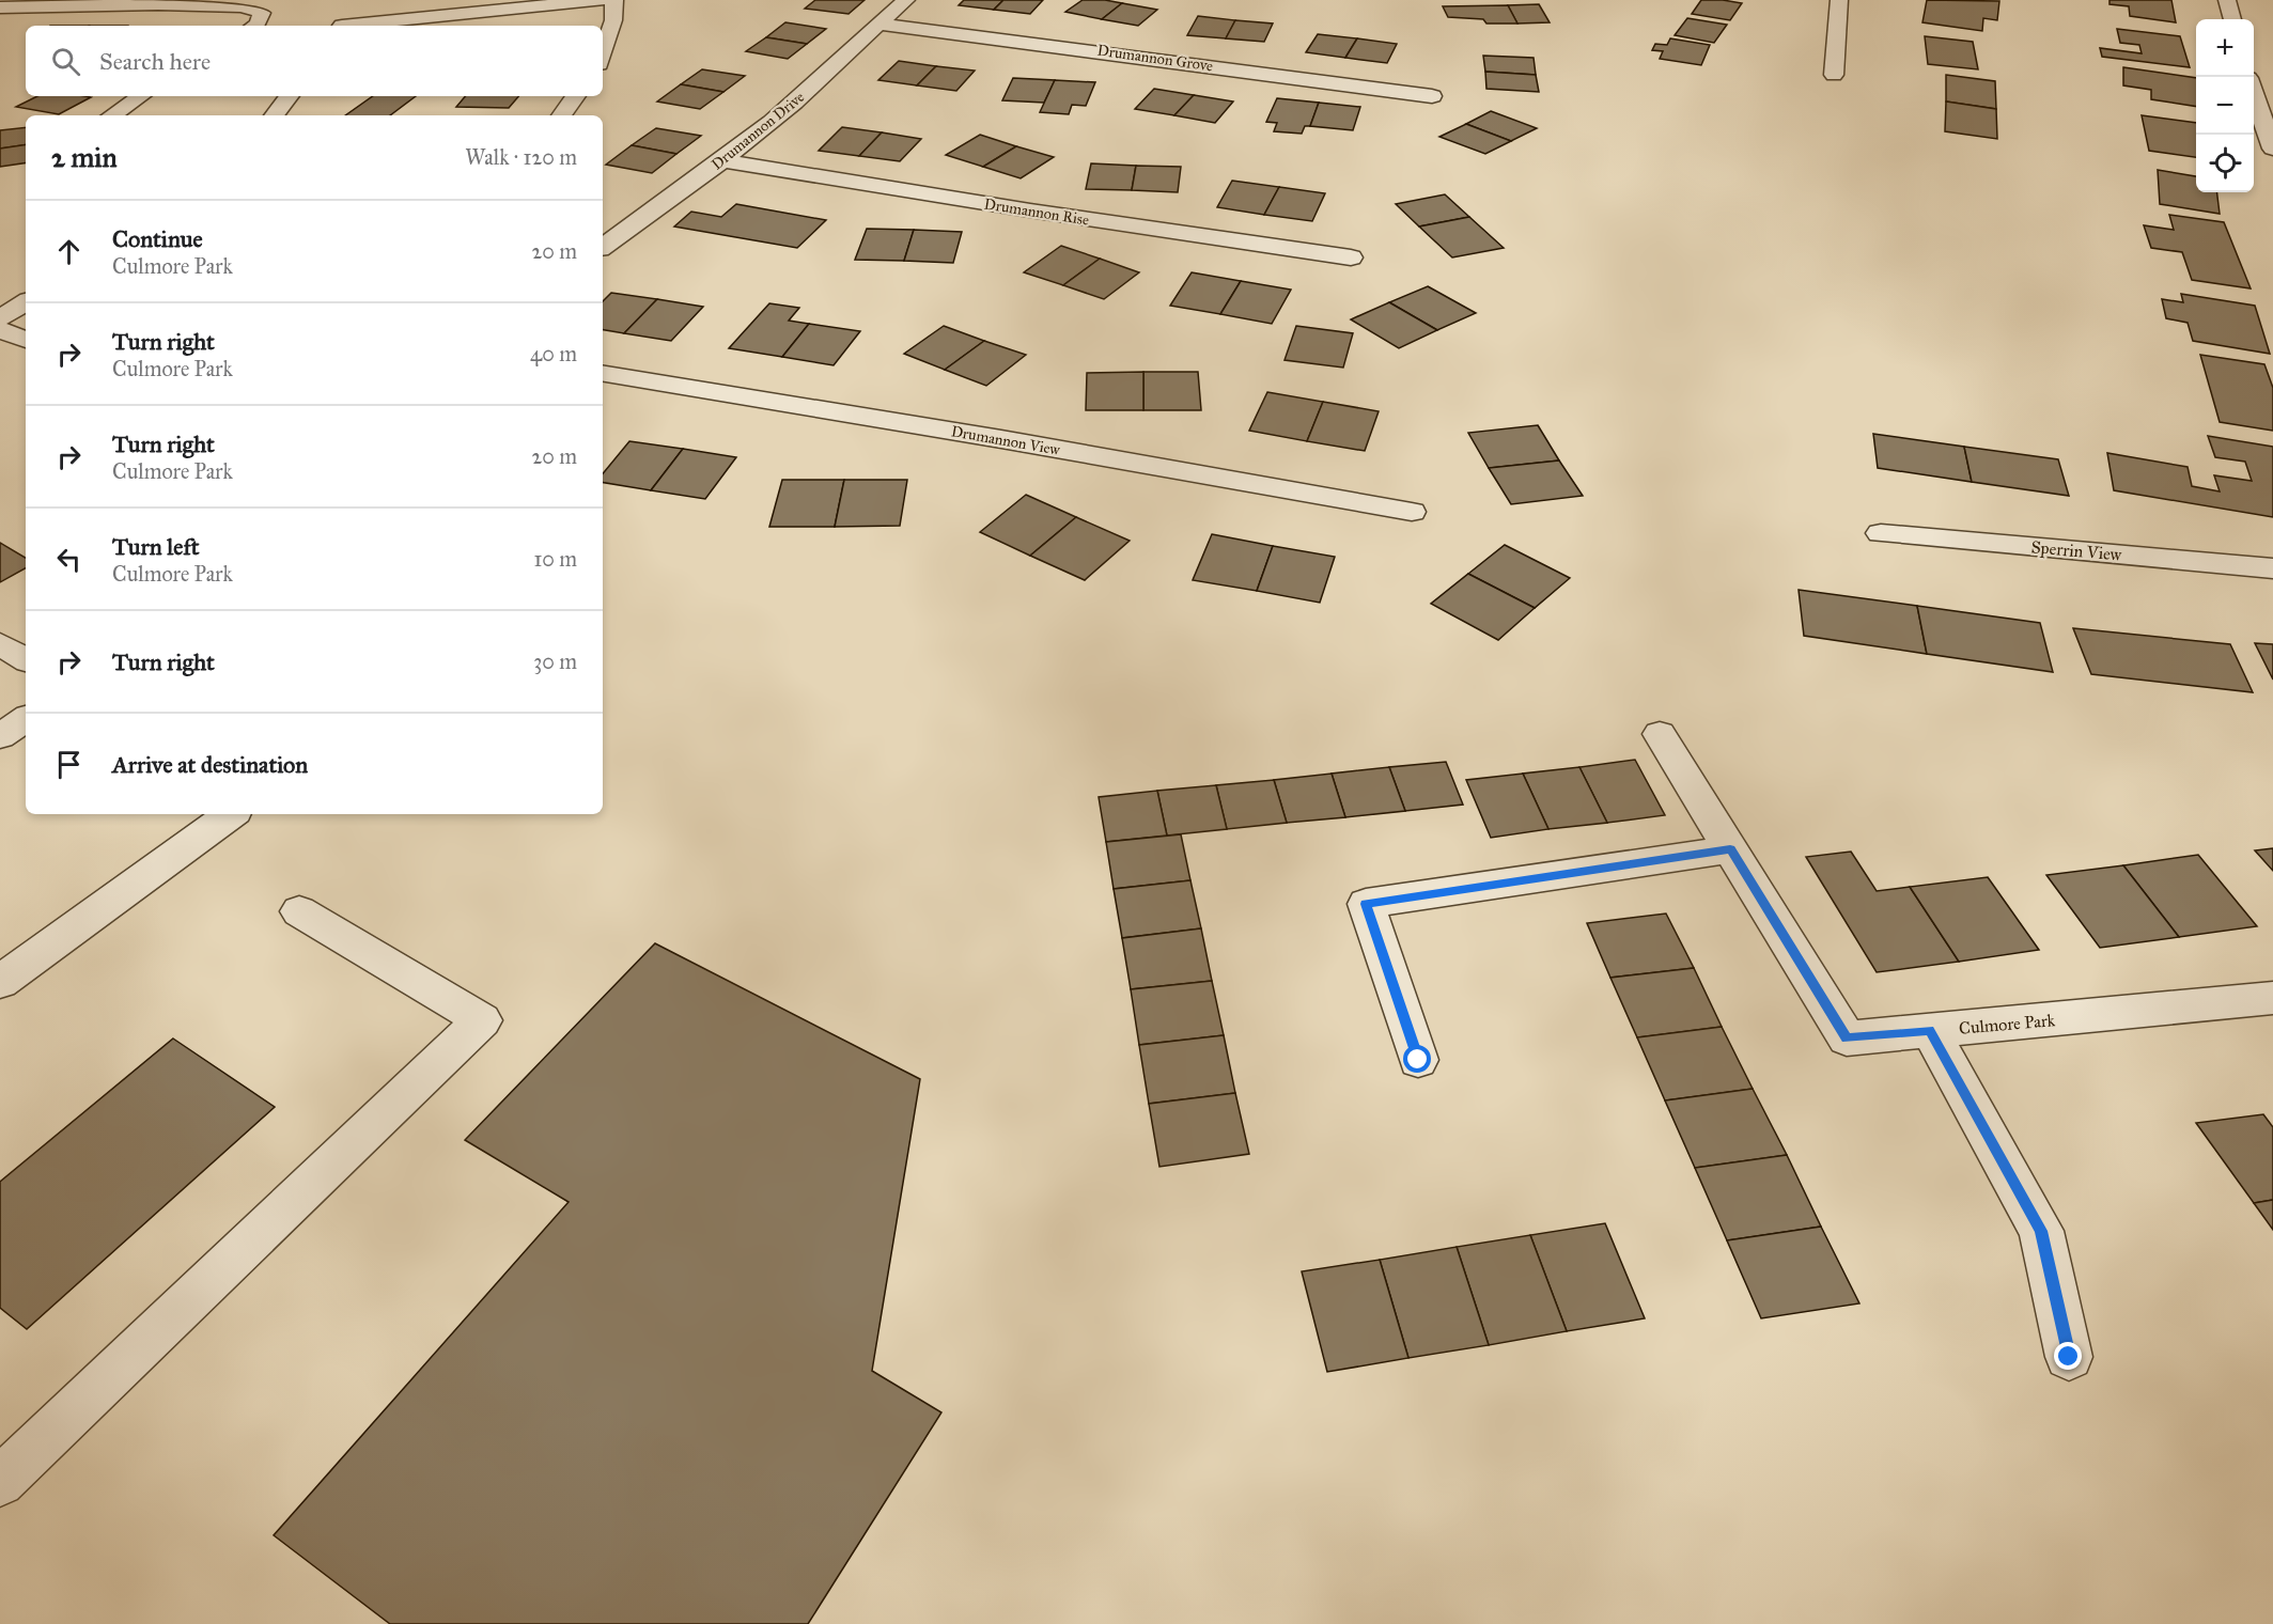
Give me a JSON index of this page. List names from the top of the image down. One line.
{"streets":{"street":["Drumannon Grove","Drumannon Drive","Drumannon Rise","Drumannon View","Sperrin View","Culmore Park"]},"crossings":[["Drumannon Grove","Drumannon Drive"],["Drumannon Drive","Drumannon Rise"]],"page":{"map_buttons":["+","−"],"search":"Search here","heading":["2 min","Walk · 120 m"],"list":[["Continue","Culmore Park","20 m"],["Turn right","Culmore Park","40 m"],["Turn right","Culmore Park","20 m"],["Turn left","Culmore Park","10 m"],["Turn right","30 m"],"Arrive at destination"]}}
